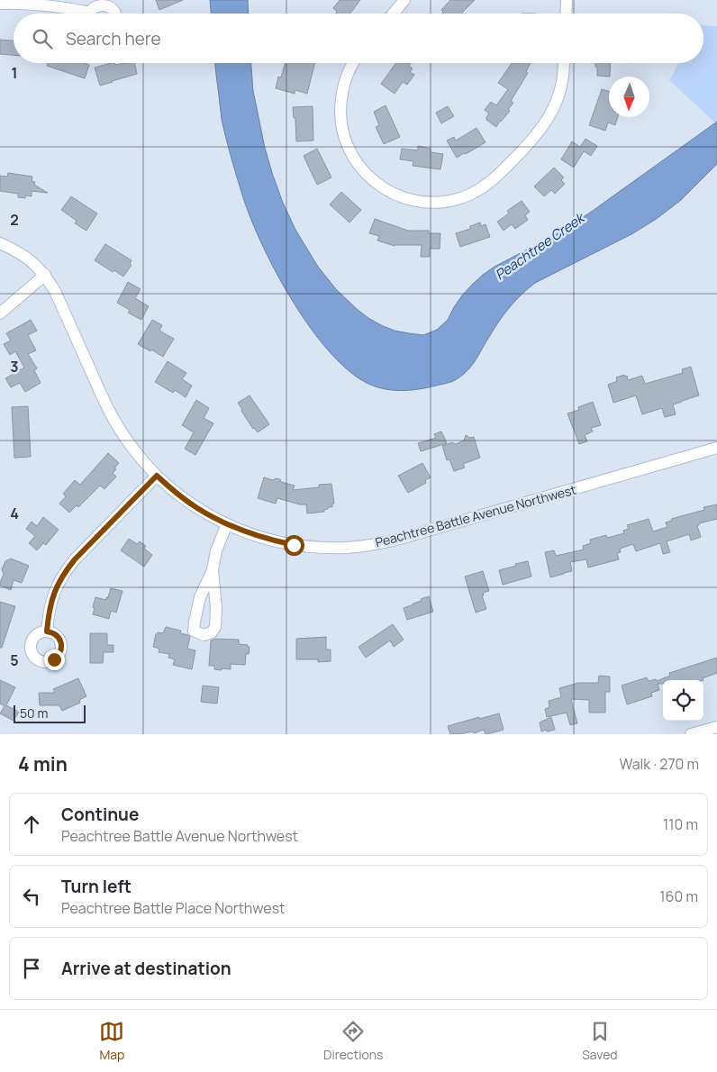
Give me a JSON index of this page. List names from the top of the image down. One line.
{"streets":{"street":["Peachtree Battle Avenue Northwest"]},"water":["Peachtree Creek"],"scale_bar":"50 m","north":"bottom","page":{"search":"Search here","scale":"50 m","heading":["4 min","Walk · 270 m"],"list":[["Continue","Peachtree Battle Avenue Northwest","110 m"],["Turn left","Peachtree Battle Place Northwest","160 m"],"Arrive at destination"],"nav":["Map","Directions","Saved"]},"grid":{"rows":["1","2","3","4","5"]}}
